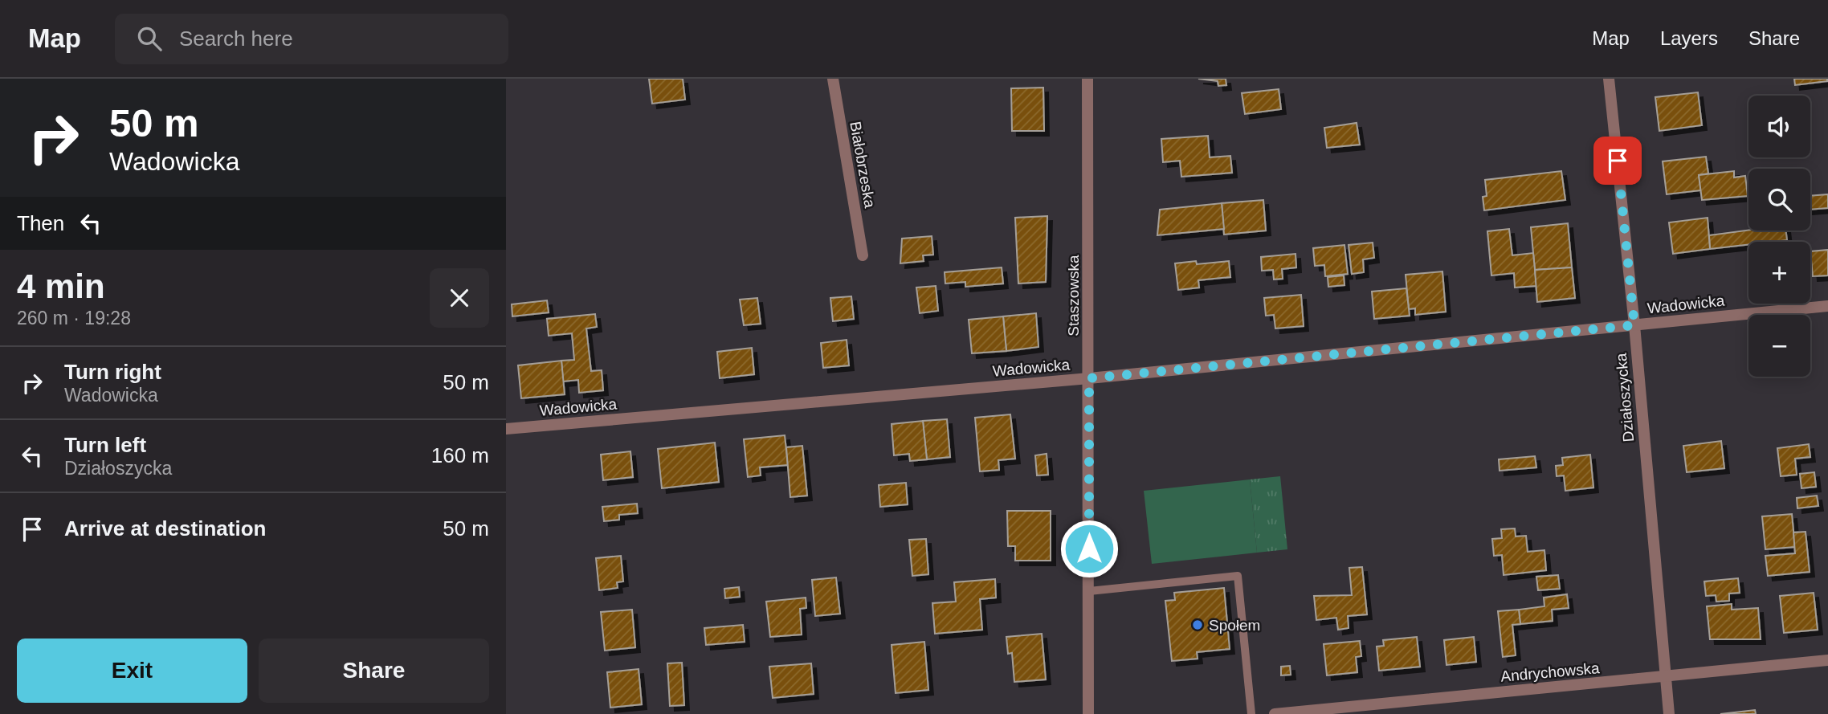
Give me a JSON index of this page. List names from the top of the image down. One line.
{"streets":{"street":["Białobrzeska","Staszowska","Wadowicka","Działoszycka","Andrychowska"]},"crossings":[["Staszowska","Wadowicka"],["Wadowicka","Działoszycka"],["Działoszycka","Andrychowska"]],"places":["Społem"],"page":{"header":"Map","search":"Search here","nav":["Map","Layers","Share"],"turn":["50 m","Wadowicka"],"map_buttons":["+","−"],"then":"Then","heading":["4 min","260 m · 19:28"],"list":[{"name":"Turn right","note":"Wadowicka","value":"50 m"},{"name":"Turn left","note":"Działoszycka","value":"160 m"},{"name":"Arrive at destination","value":"50 m"}],"buttons":["Exit","Share"]}}
